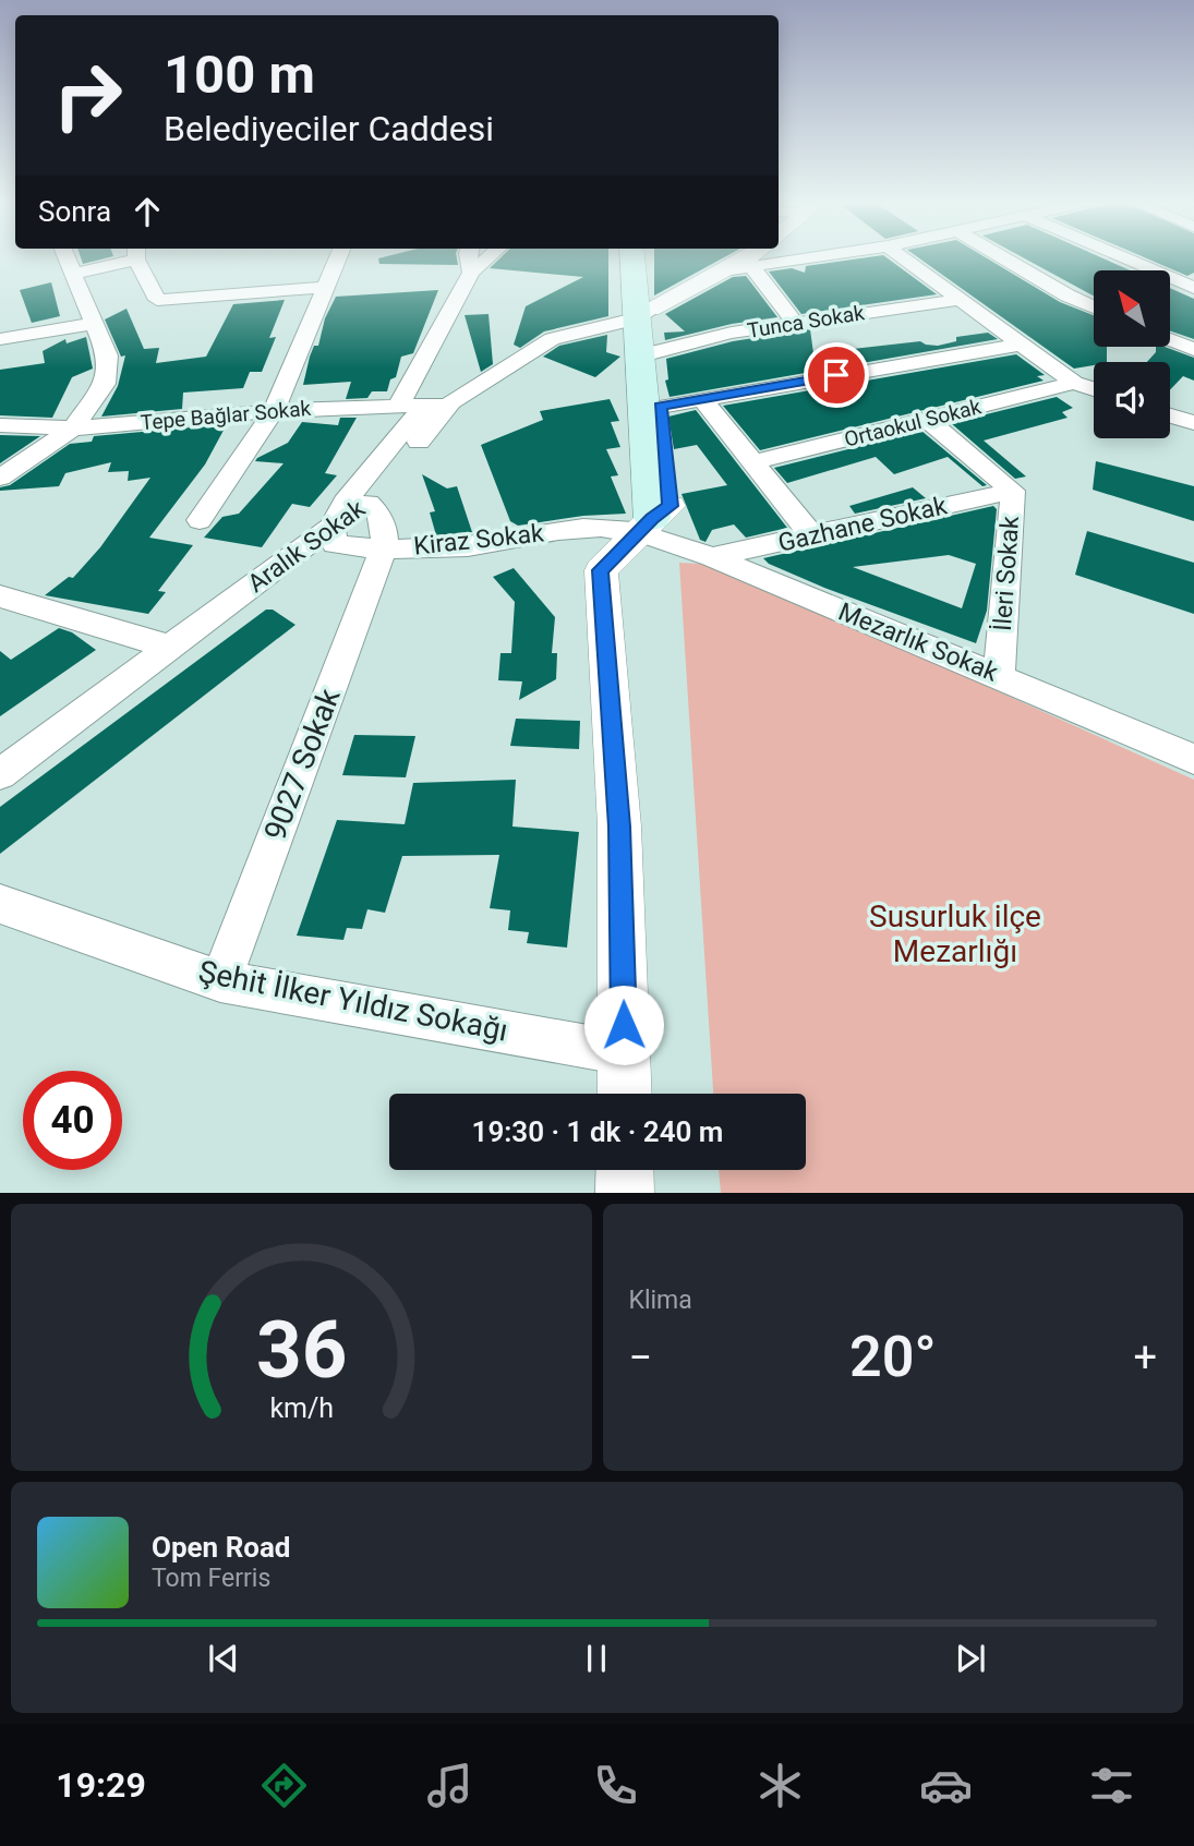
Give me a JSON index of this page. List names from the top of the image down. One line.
{"streets":{"street":["Tunca Sokak","Tepe Bağlar Sokak","Ortaokul Sokak","Gazhane Sokak","Kiraz Sokak","Aralık Sokak","İleri Sokak","Mezarlık Sokak","9027 Sokak","Şehit İlker Yıldız Sokağı"]},"crossings":[["Tepe Bağlar Sokak","Aralık Sokak"],["Ortaokul Sokak","İleri Sokak"],["Gazhane Sokak","İleri Sokak"],["Gazhane Sokak","Mezarlık Sokak"],["Kiraz Sokak","Aralık Sokak"],["Kiraz Sokak","Mezarlık Sokak"],["Kiraz Sokak","9027 Sokak"],["İleri Sokak","Mezarlık Sokak"],["9027 Sokak","Şehit İlker Yıldız Sokağı"]],"parks":["Susurluk ilçe Mezarlığı"],"north":"top left","page":{"turn":["100 m","Belediyeciler Caddesi"],"then":"Sonra","limit":"40","trip":"19:30 · 1 dk · 240 m","tile":"Klima","heat":["−","20°","+"],"song":["Open Road","Tom Ferris"],"tabs":"19:29","gauge":["36","km/h"]}}
